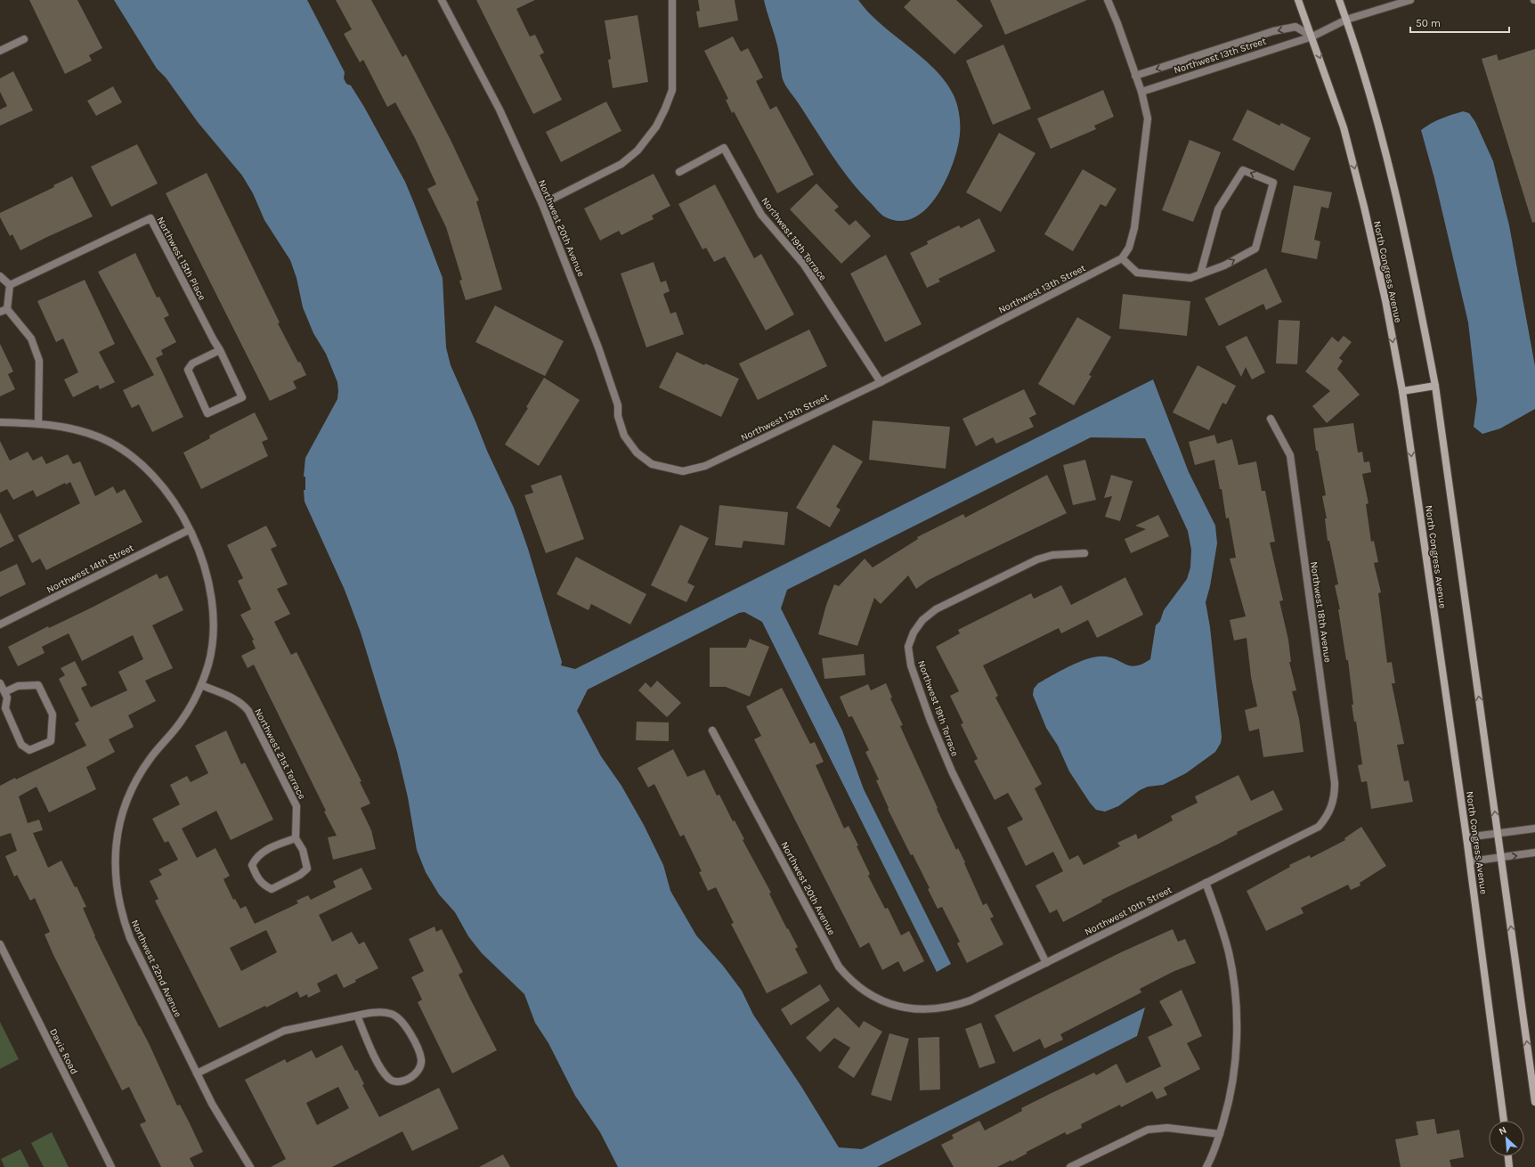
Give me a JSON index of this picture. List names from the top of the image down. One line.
{"streets":{"main road":["North Congress Avenue"],"street":["Northwest 13th Street","Northwest 20th Avenue","Northwest 19th Terrace","Northwest 15th Place","Northwest 14th Street","Northwest 18th Avenue","Northwest 21st Terrace","Northwest 10th Street","Northwest 22nd Avenue","Davis Road"]},"crossings":[["Northwest 13th Street","Northwest 20th Avenue"],["Northwest 13th Street","Northwest 19th Terrace"],["Northwest 13th Street","North Congress Avenue"],["Northwest 20th Avenue","Northwest 10th Street"],["Northwest 19th Terrace","Northwest 10th Street"],["Northwest 14th Street","Northwest 22nd Avenue"],["Northwest 18th Avenue","Northwest 10th Street"],["Northwest 21st Terrace","Northwest 22nd Avenue"]],"scale_bar":"50 m","north":"top left"}
